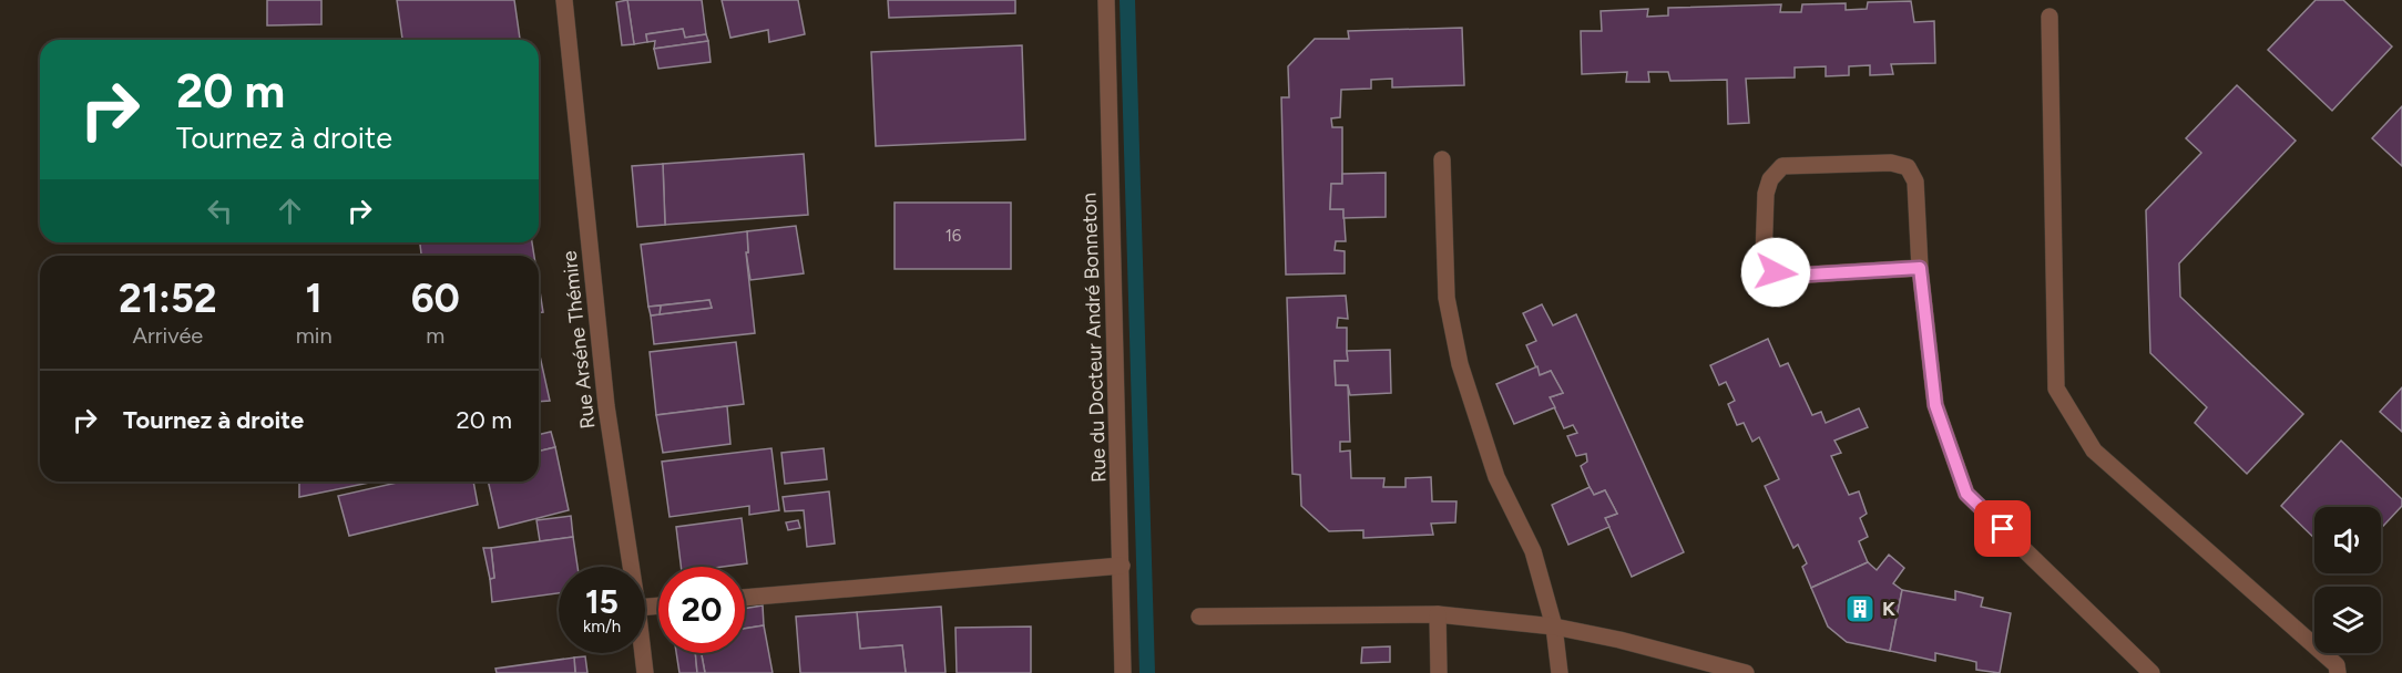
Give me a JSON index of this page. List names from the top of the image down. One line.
{"streets":{"street":["Rue du Docteur André Bonneton","Rue Arséne Thémire"]},"places":{"building":["K"]},"house_numbers":["16"],"page":{"turn":["20 m","Tournez à droite"],"eta":["21:52","Arrivée","1","min","60","m"],"list":[{"name":"Tournez à droite","value":"20 m"}],"speed":"15 km/h","limit":"20"}}
